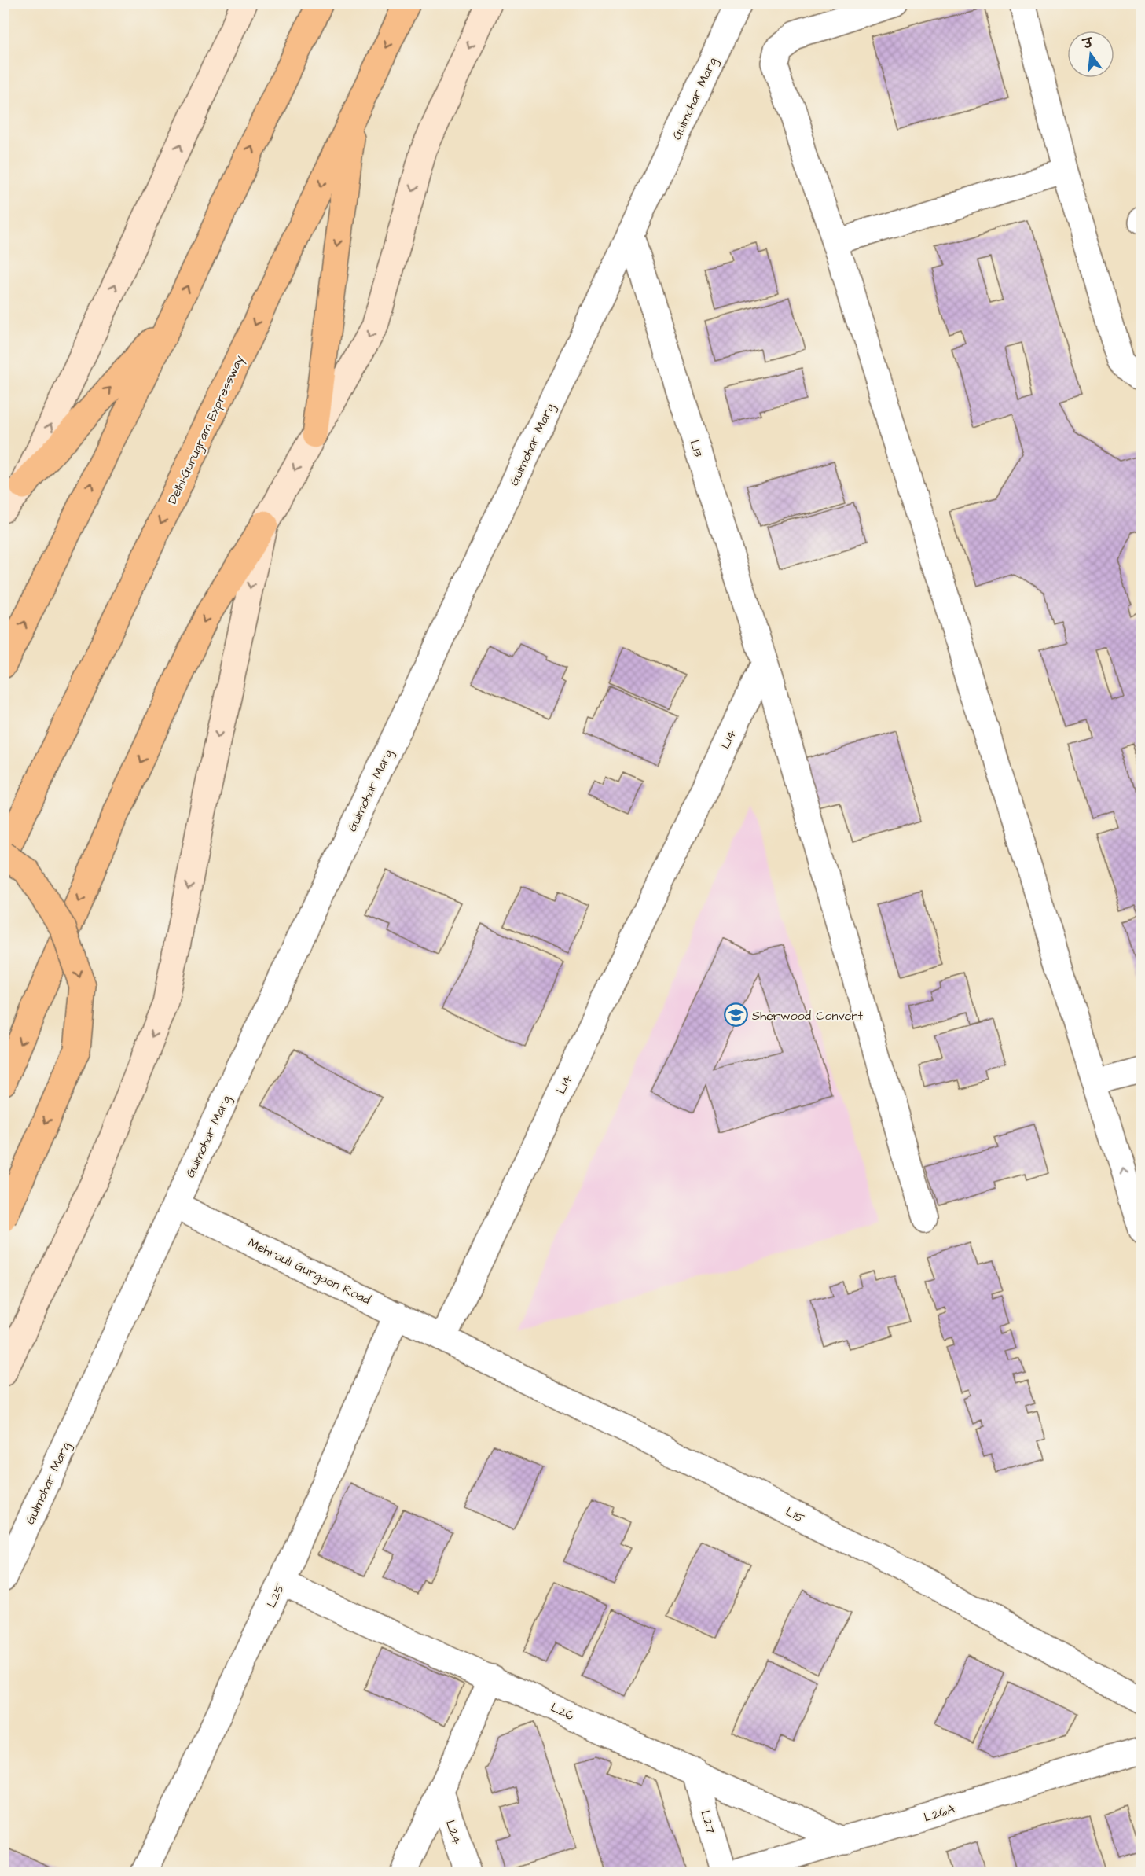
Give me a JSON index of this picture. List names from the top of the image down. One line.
{"streets":{"main road":["Delhi-Gurugram Expressway"],"street":["Gulmohar Marg","L13","L14","Mehrauli Gurgaon Road","L15","L25","L26","L26A","L27","L24"]},"crossings":[["Gulmohar Marg","L13"],["Gulmohar Marg","Mehrauli Gurgaon Road"],["L13","L14"],["L14","Mehrauli Gurgaon Road"],["L14","L15"],["Mehrauli Gurgaon Road","L15"],["Mehrauli Gurgaon Road","L25"],["L25","L26"],["L26","L26A"],["L26","L27"]],"places":{"school or university":["Sherwood Convent"]},"north":"top"}
